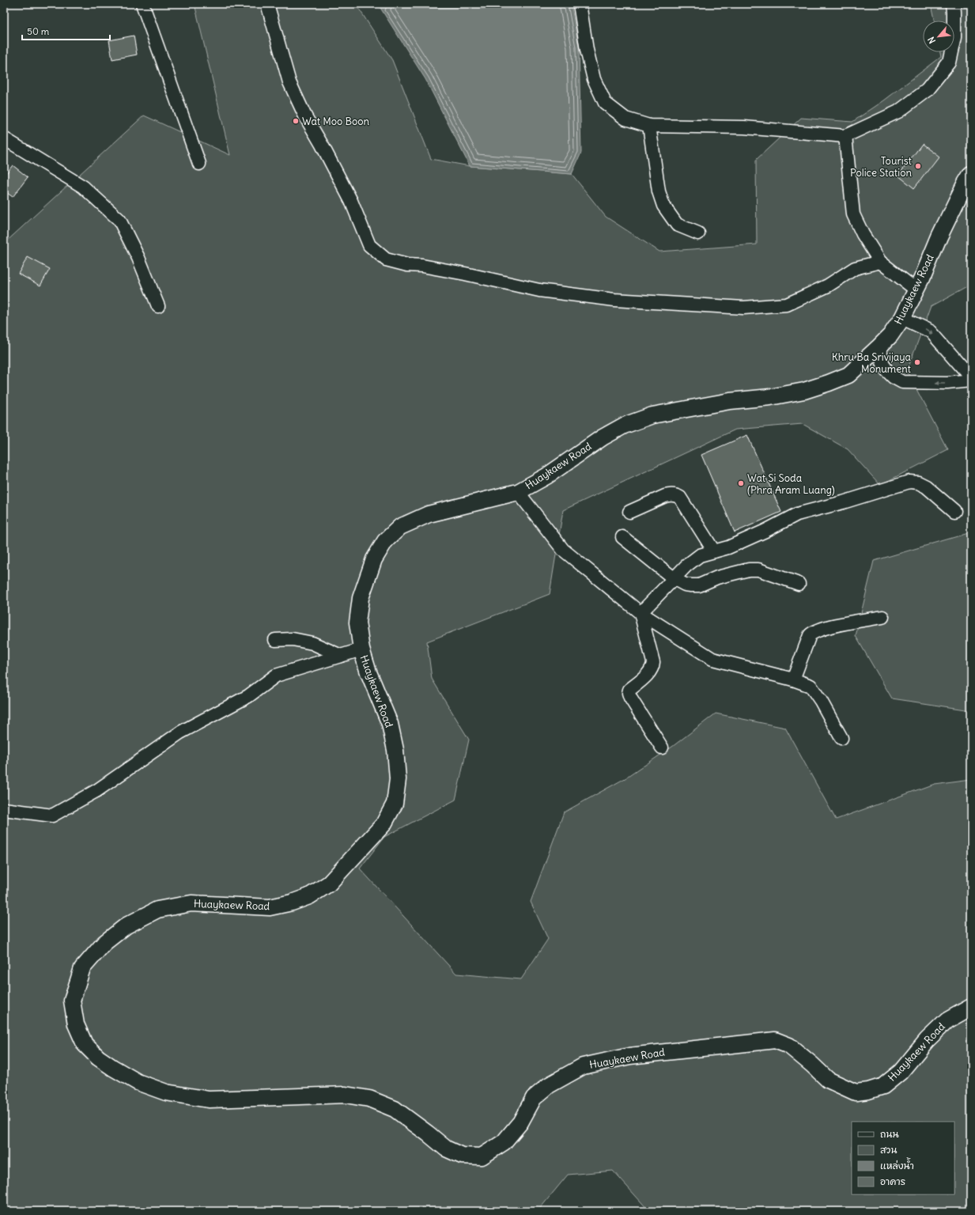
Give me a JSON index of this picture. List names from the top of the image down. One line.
{"streets":{"main road":["Huaykaew Road"]},"places":["Wat Moo Boon","Tourist Police Station","Khru Ba Srivijaya Monument","Wat Si Soda (Phra Aram Luang)"],"legend":["ถนน","สวน","แหล่งน้ำ","อาคาร"],"scale_bar":"50 m","north":"bottom left"}
